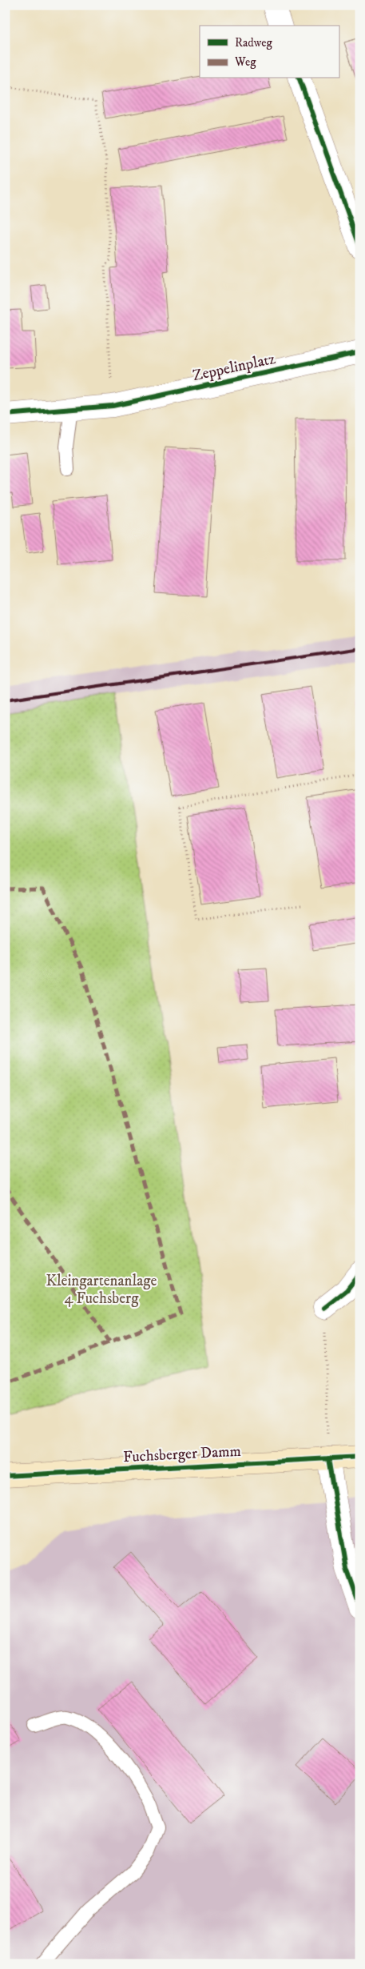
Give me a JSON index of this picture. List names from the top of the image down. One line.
{"streets":{"street":["Zeppelinplatz","Fuchsberger Damm"]},"parks":["Kleingartenanlage 4 Fuchsberg"],"legend":["Radweg","Weg"]}
